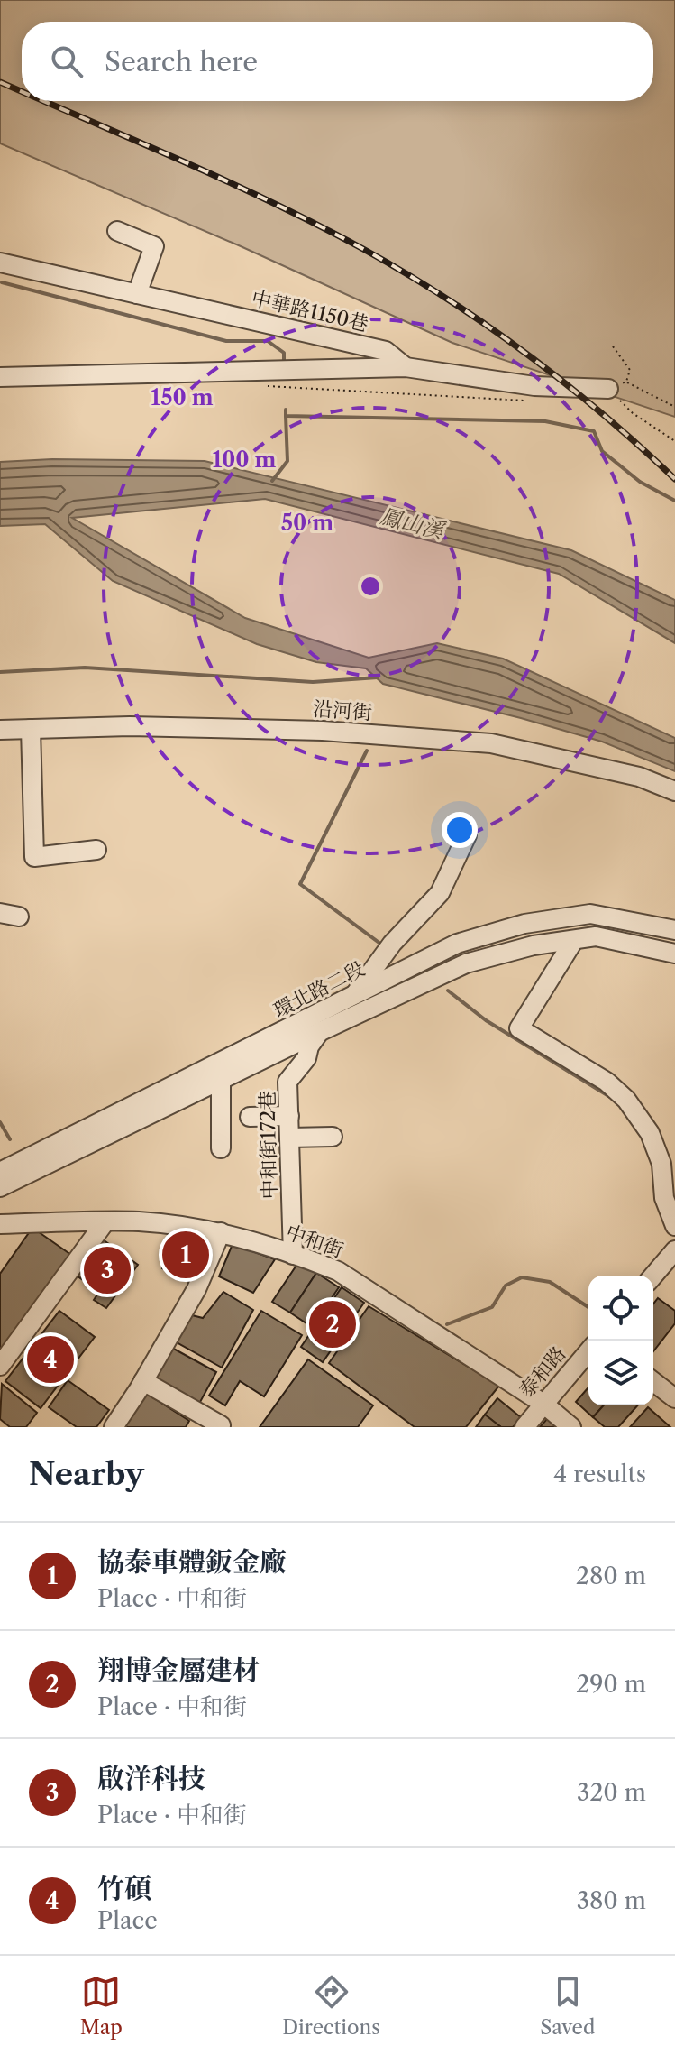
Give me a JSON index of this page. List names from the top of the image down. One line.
{"streets":{"street":["中華路1150巷","沿河街","環北路二段","中和街172巷","中和街","泰和路"]},"crossings":[["環北路二段","中和街172巷"],["中和街172巷","中和街"],["中和街","泰和路"]],"water":["鳳山溪"],"page":{"search":"Search here","pins":["1","3","2","4"],"heading":["Nearby","4 results"],"list":[{"mark":"1","name":"協泰車體鈑金廠","note":"Place · 中和街","value":"280 m"},{"mark":"2","name":"翔博金屬建材","note":"Place · 中和街","value":"290 m"},{"mark":"3","name":"啟洋科技","note":"Place · 中和街","value":"320 m"},{"mark":"4","name":"竹碩","note":"Place","value":"380 m"}],"nav":["Map","Directions","Saved"]},"rings":["150 m","100 m","50 m"]}
